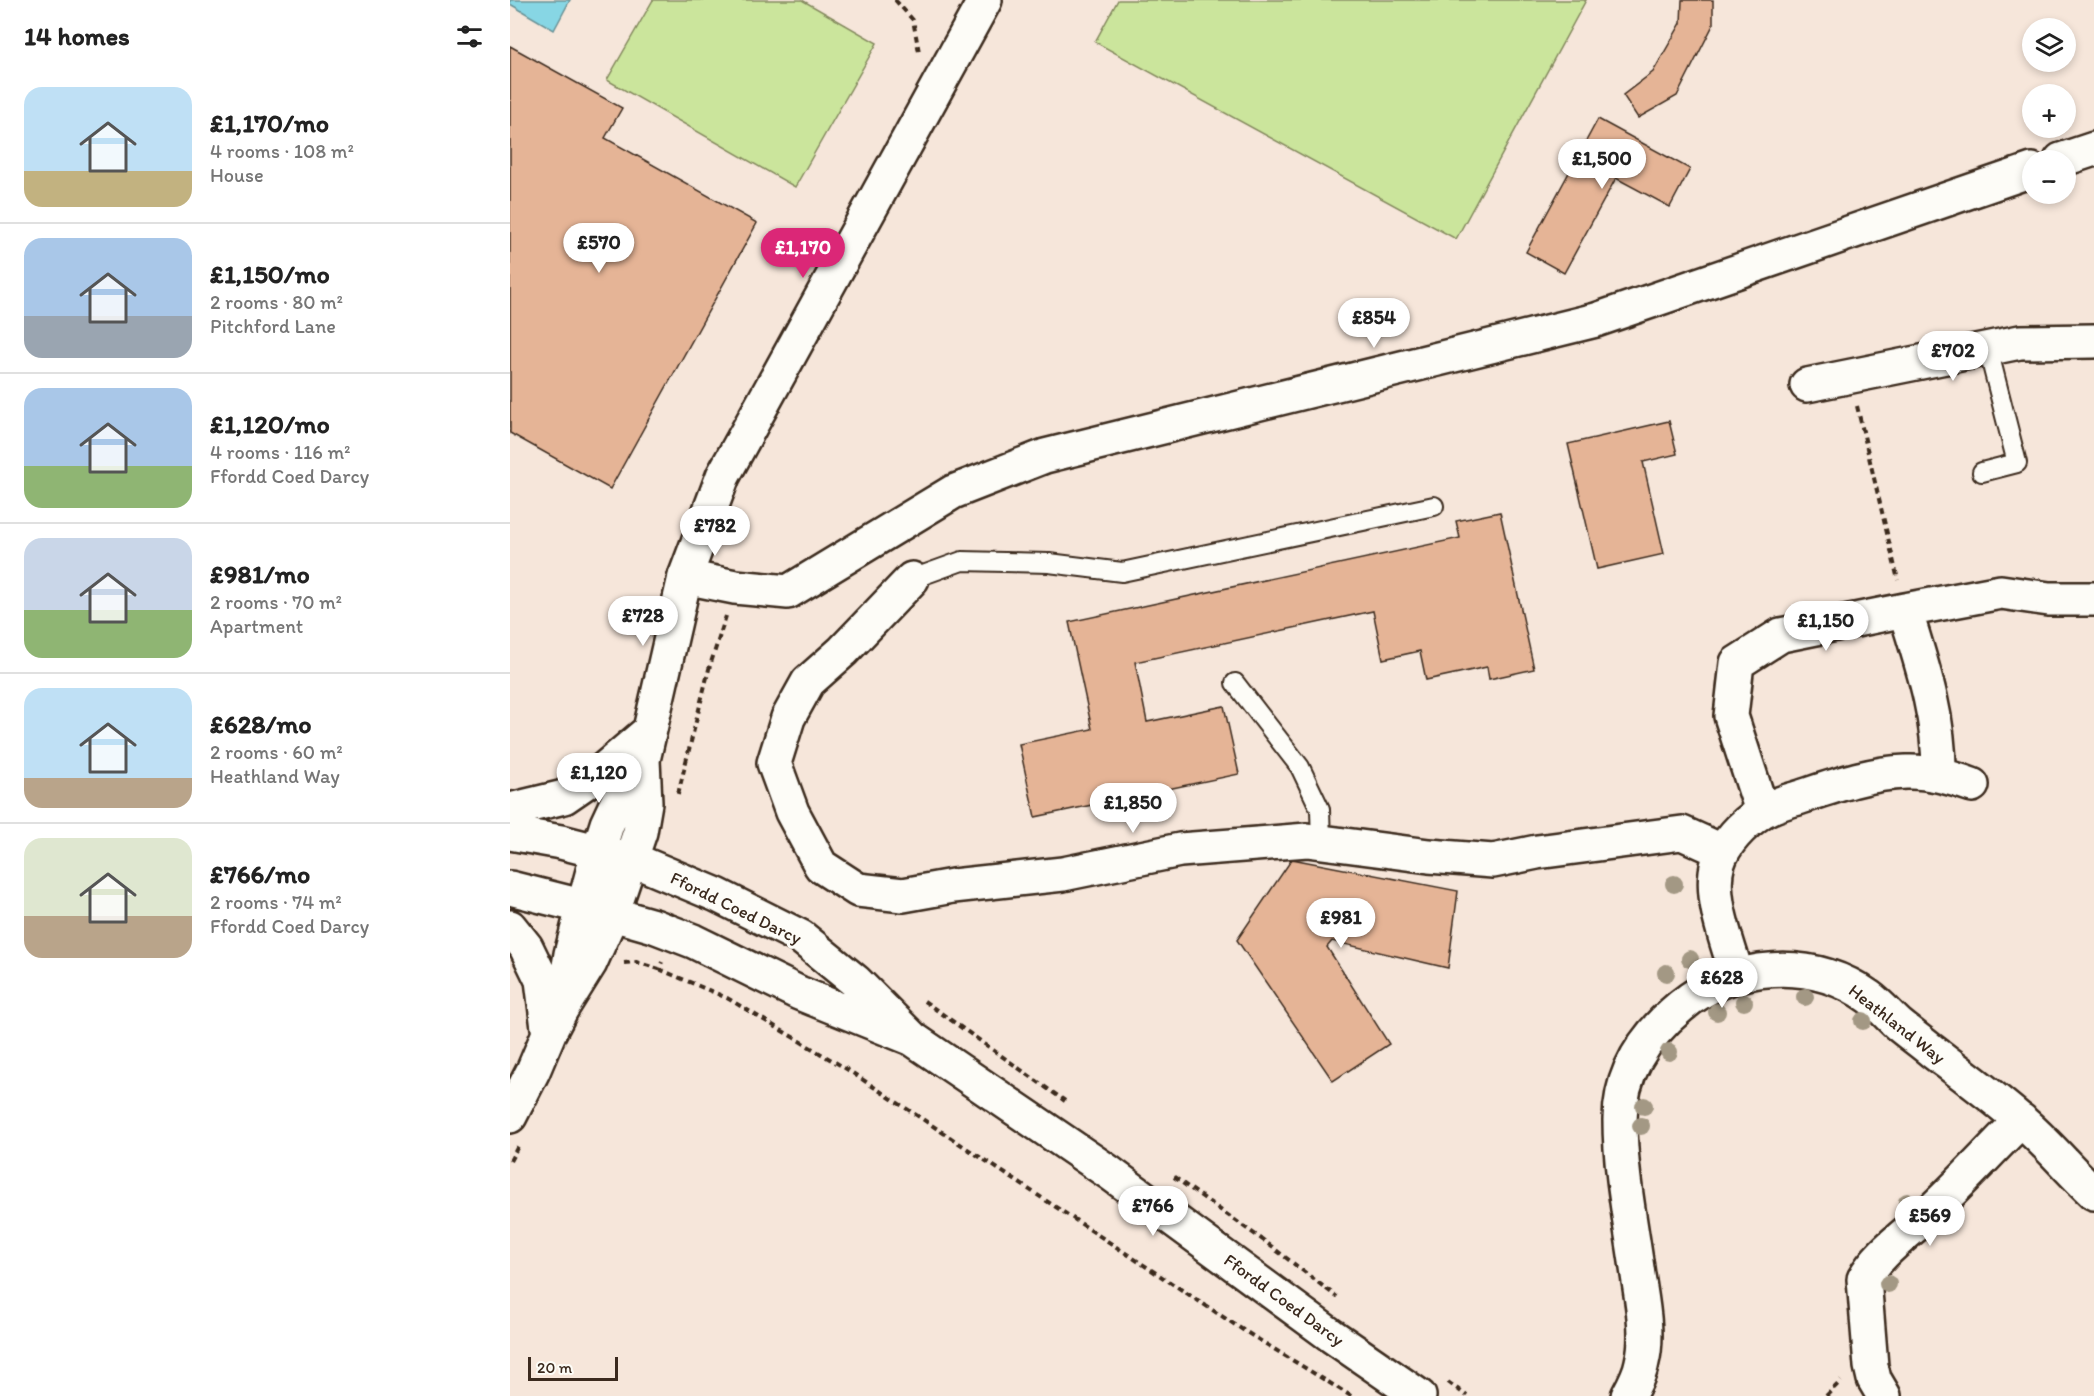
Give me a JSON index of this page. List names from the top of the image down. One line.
{"streets":{"street":["Ffordd Coed Darcy","Heathland Way"]},"scale_bar":"20 m","page":{"heading":"14 homes","map_buttons":["+","−"],"list":[{"name":"£1,170/mo","note":"4 rooms · 108 m² · House"},{"name":"£1,150/mo","note":"2 rooms · 80 m² · Pitchford Lane"},{"name":"£1,120/mo","note":"4 rooms · 116 m² · Ffordd Coed Darcy"},{"name":"£981/mo","note":"2 rooms · 70 m² · Apartment"},{"name":"£628/mo","note":"2 rooms · 60 m² · Heathland Way"},{"name":"£766/mo","note":"2 rooms · 74 m² · Ffordd Coed Darcy"}],"price":["£1,500","£570","£1,170","£854","£702","£782","£728","£1,150","£1,120","£1,850","£981","£628","£766","£569"],"scale":"20 m"}}
